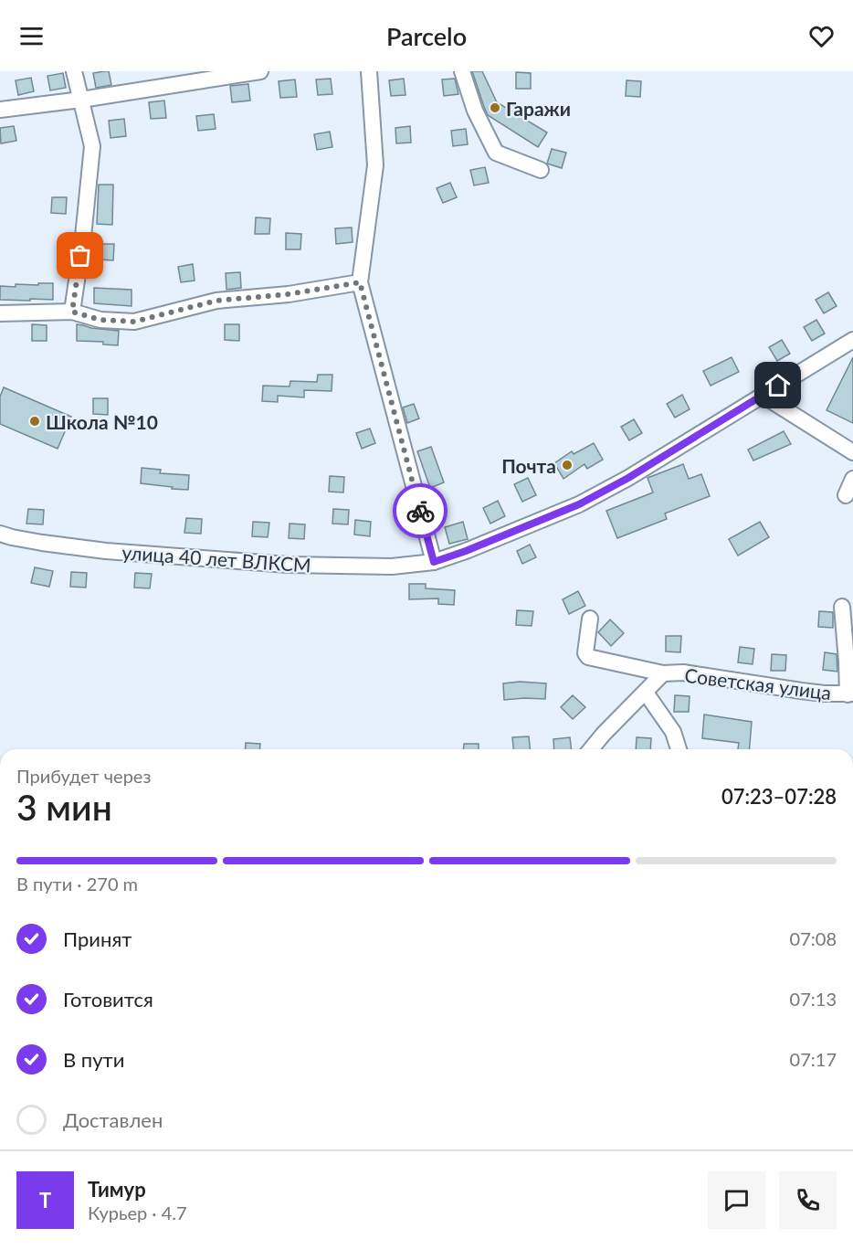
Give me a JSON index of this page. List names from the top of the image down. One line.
{"streets":{"street":["улица 40 лет ВЛКСМ","Советская улица"]},"places":["Гаражи","Школа №10","Почта"],"page":{"header":"Parcelo","heading":["3 мин","Прибудет через","07:23–07:28"],"panel":["Тимур","Курьер · 4.7"],"bar":"В пути · 270 m","list":[["Принят","07:08"],["Готовится","07:13"],["В пути","07:17"],"Доставлен"],"round":"Т"}}
